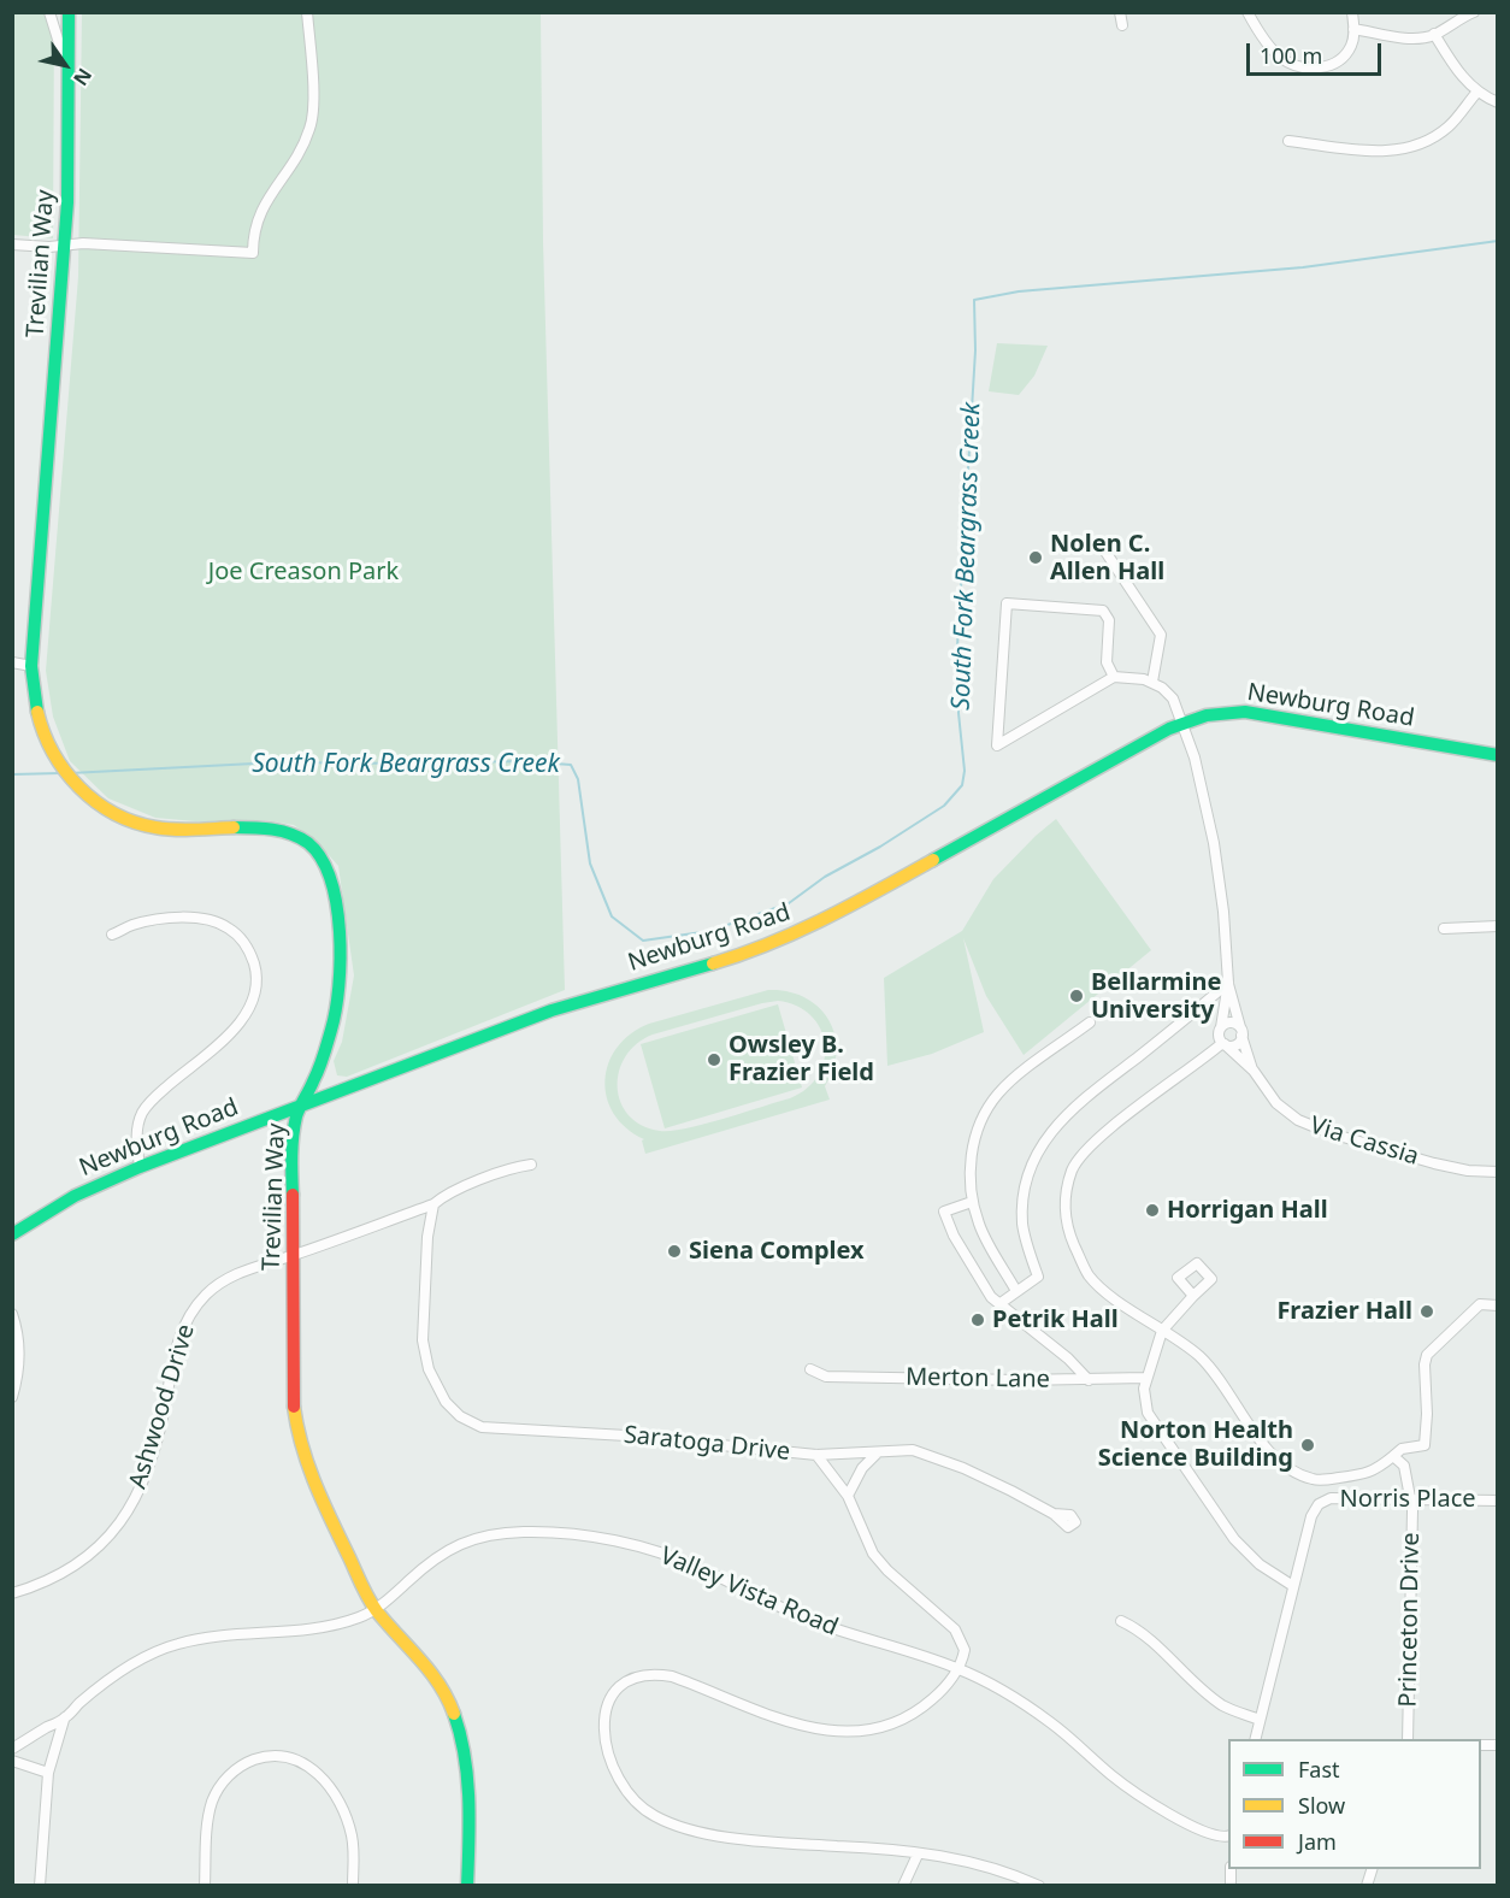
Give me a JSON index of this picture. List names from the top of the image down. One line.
{"streets":{"street":["Trevilian Way","Newburg Road","Via Cassia","Merton Lane","Ashwood Drive","Saratoga Drive","Norris Place","Valley Vista Road","Princeton Drive"]},"crossings":[["Trevilian Way","Newburg Road"],["Trevilian Way","Ashwood Drive"],["Trevilian Way","Valley Vista Road"],["Ashwood Drive","Saratoga Drive"],["Saratoga Drive","Valley Vista Road"],["Norris Place","Princeton Drive"]],"water":["South Fork Beargrass Creek"],"parks":["Joe Creason Park"],"places":["Nolen C. Allen Hall","Bellarmine University","Owsley B. Frazier Field","Horrigan Hall","Siena Complex","Frazier Hall","Petrik Hall","Norton Health Science Building"],"legend":["Fast","Slow","Jam"],"scale_bar":"100 m","north":"bottom right"}
